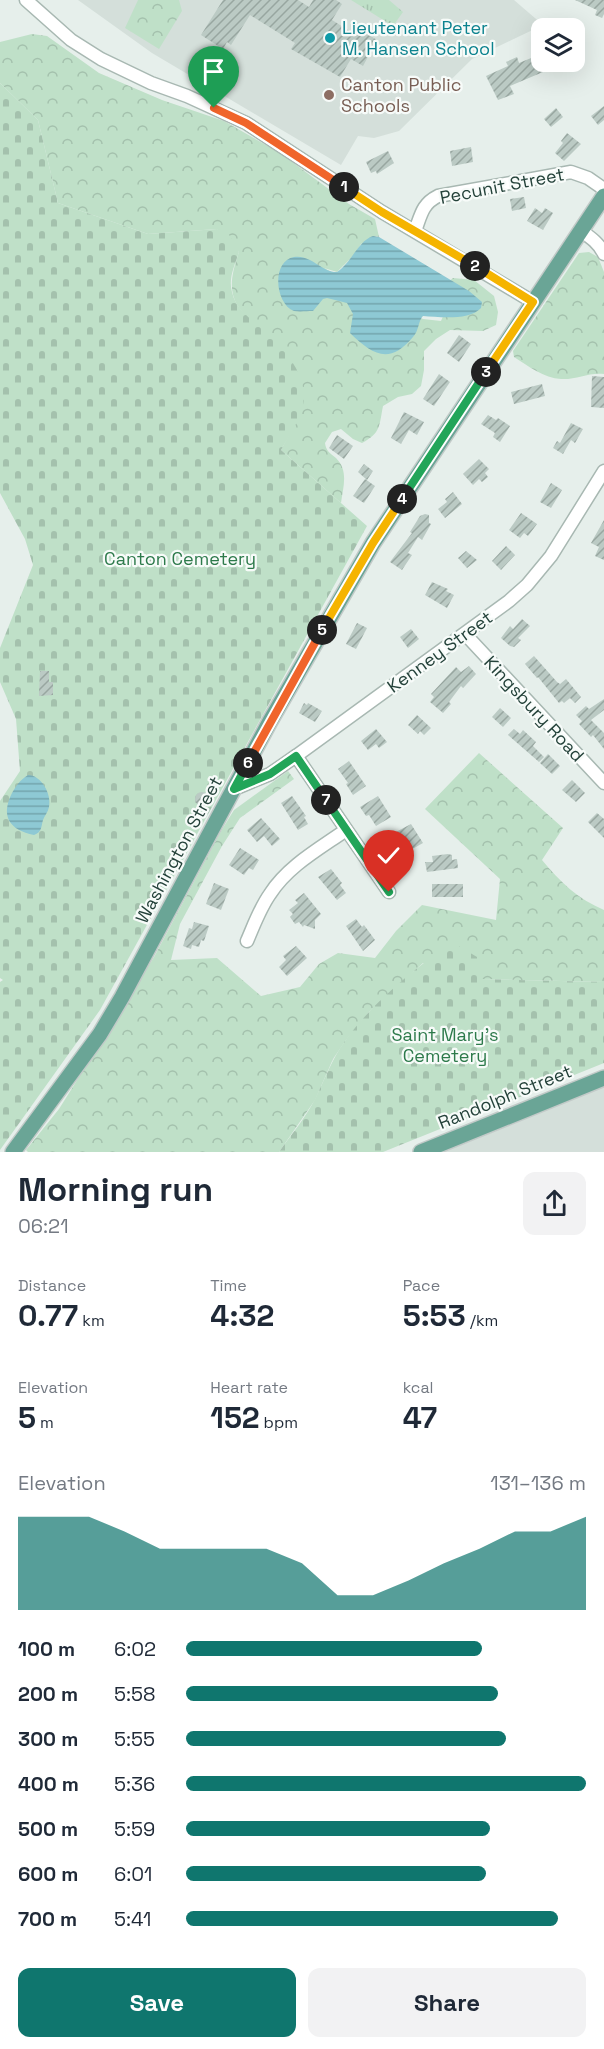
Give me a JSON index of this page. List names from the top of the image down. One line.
{"streets":{"main road":["Washington Street","Randolph Street"],"street":["Pecunit Street","Kenney Street","Kingsbury Road"]},"crossings":[["Kenney Street","Kingsbury Road"],["Kenney Street","Washington Street"]],"parks":["Canton Cemetery","Saint Mary's Cemetery"],"places":["Lieutenant Peter M. Hansen School","Canton Public Schools"],"page":{"pins":["1","2","3","4","5","6","7"],"heading":["Morning run","06:21"],"stats":[["Distance","0.77 km"],["Time","4:32"],["Pace","5:53 /km"],["Elevation","5 m"],["Heart rate","152 bpm"],["kcal","47"]],"chart":["Elevation","131–136 m"],"list":[{"name":"100 m","note":"6:02"},{"name":"200 m","note":"5:58"},{"name":"300 m","note":"5:55"},{"name":"400 m","note":"5:36"},{"name":"500 m","note":"5:59"},{"name":"600 m","note":"6:01"},{"name":"700 m","note":"5:41"}],"buttons":["Save","Share"]}}
